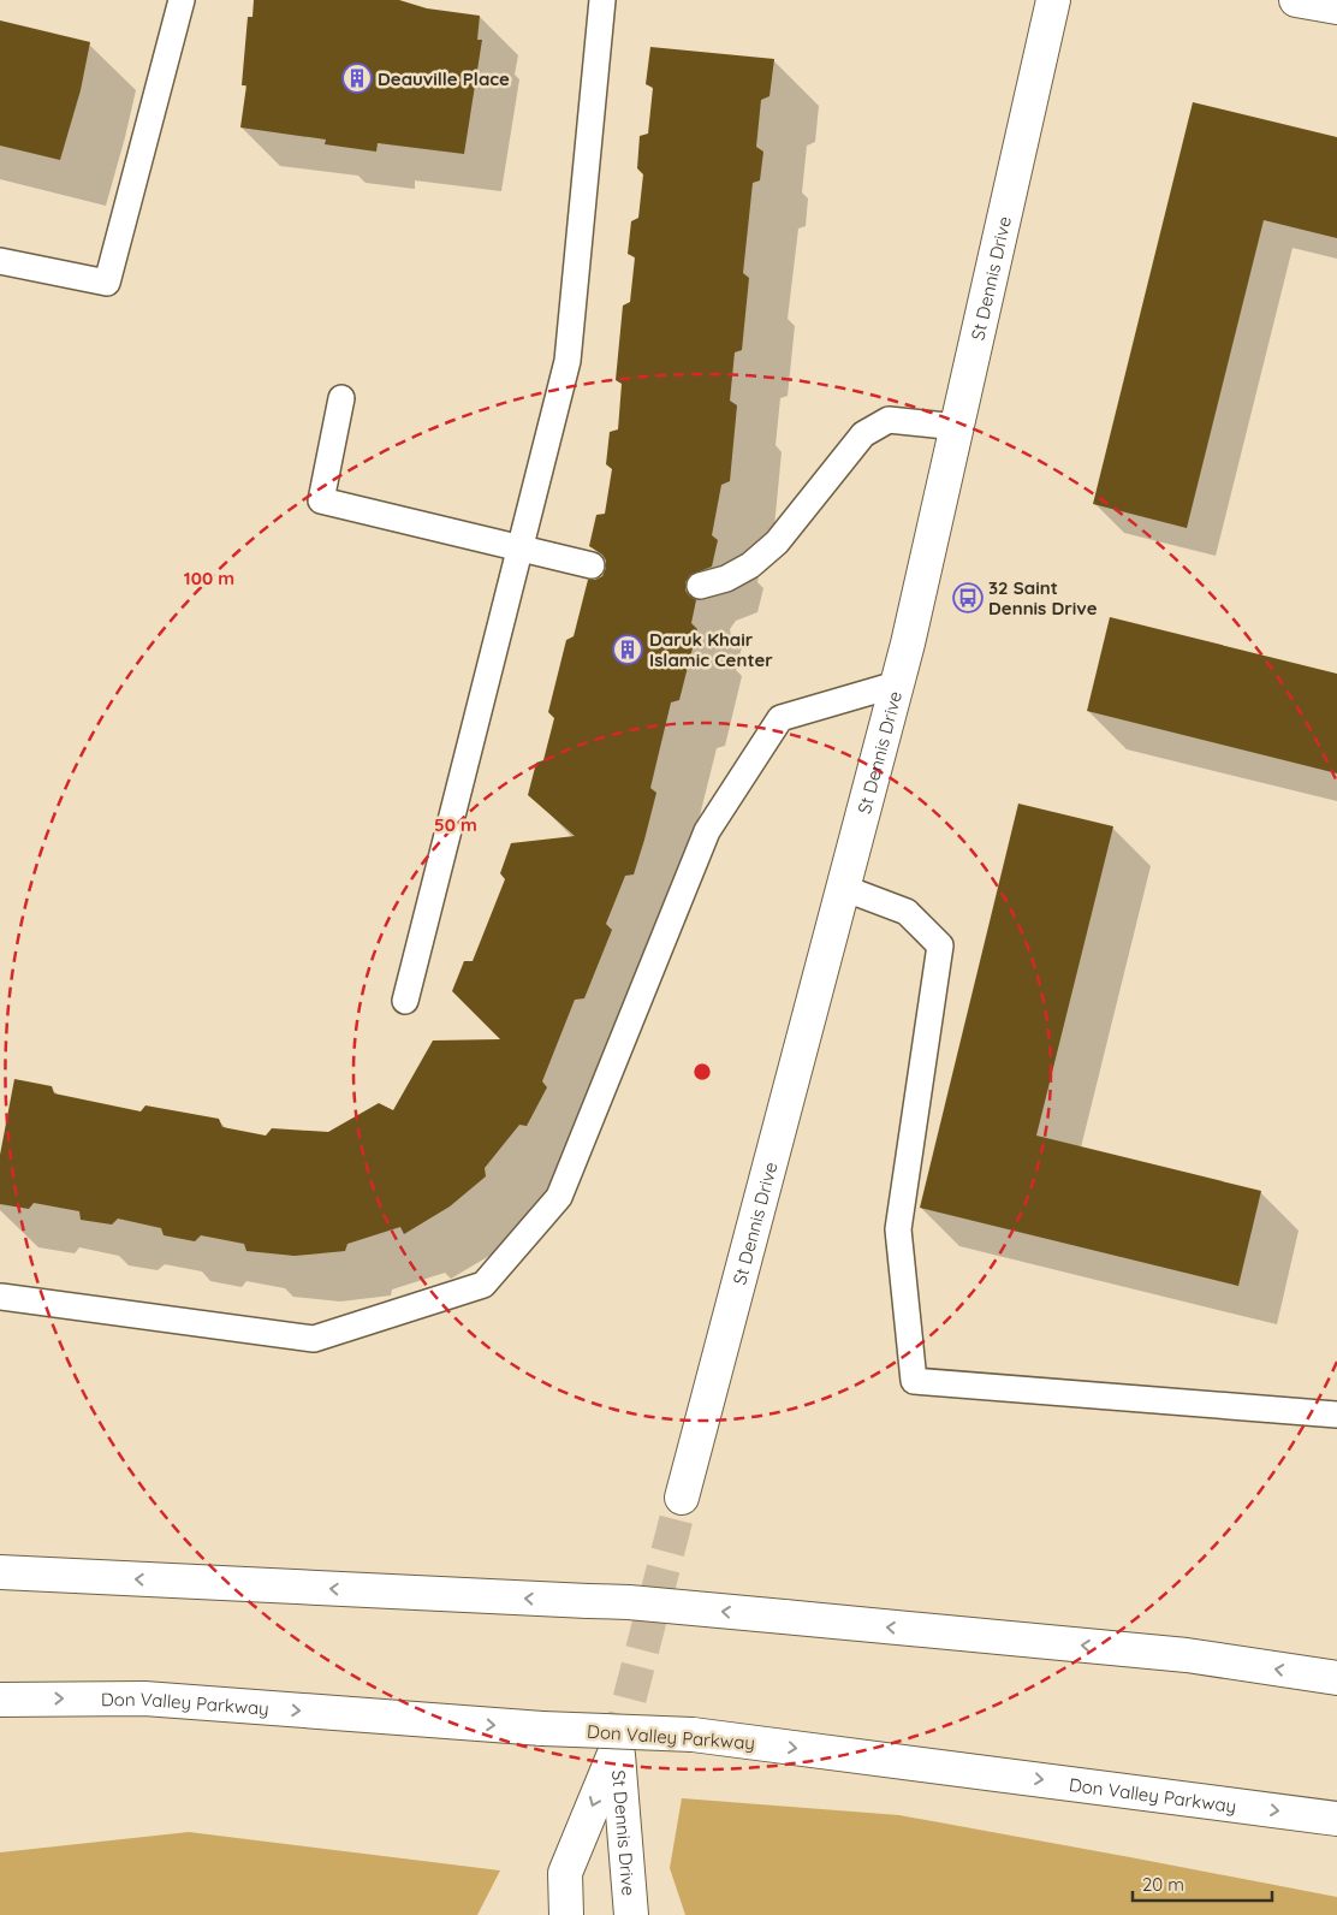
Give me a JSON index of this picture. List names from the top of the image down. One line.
{"streets":{"main road":["St Dennis Drive","Don Valley Parkway"]},"places":{"building":["Deauville Place","Daruk Khair Islamic Center"],"bus stop":["32 Saint Dennis Drive"]},"scale_bar":"20 m","rings":["100 m","50 m"]}
